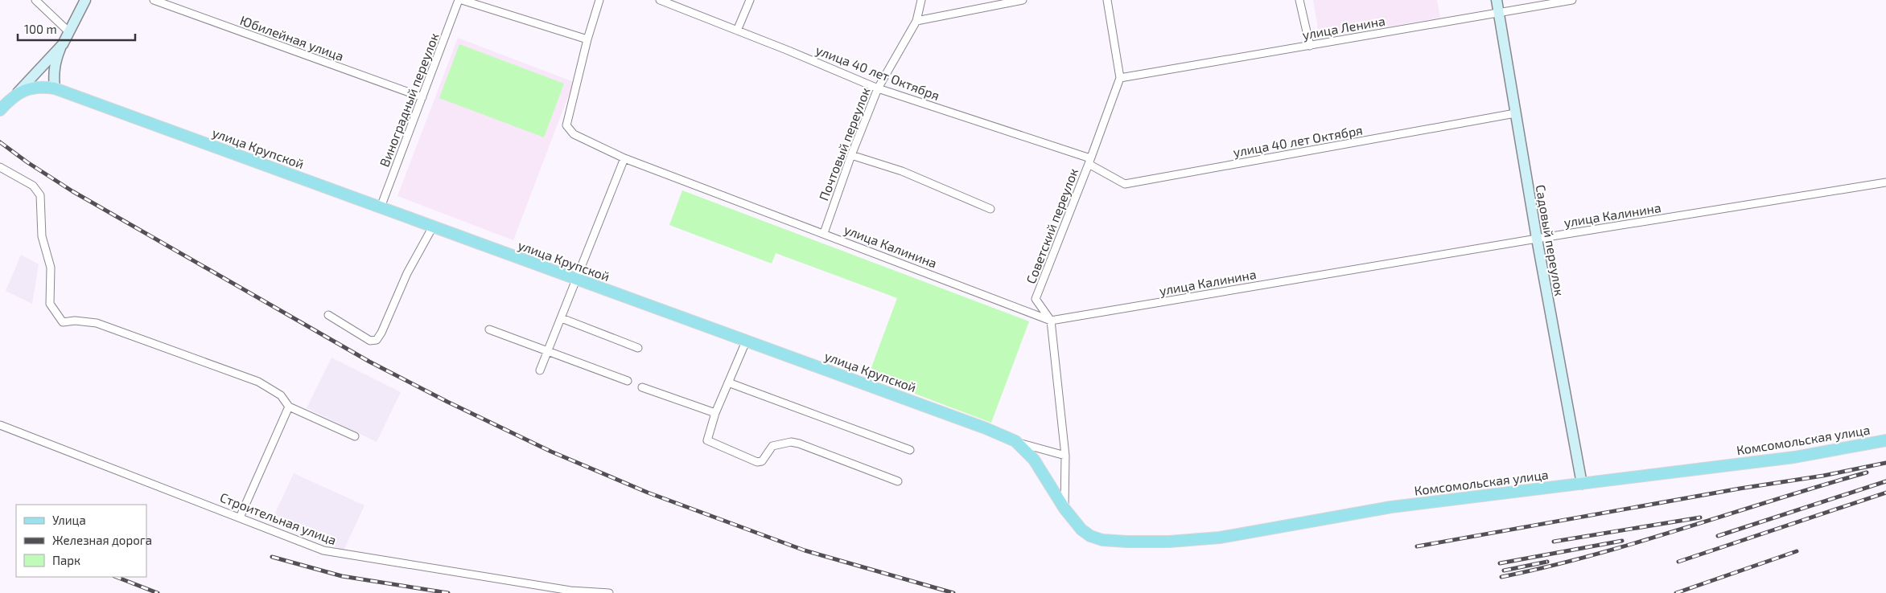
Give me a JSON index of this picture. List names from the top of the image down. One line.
{"streets":{"main road":["улица Крупской","Комсомольская улица"],"street":["улица Ленина","Юбилейная улица","улица 40 лет Октября","Виноградный переулок","Почтовый переулок","улица Калинина","Советский переулок","Садовый переулок","Строительная улица"]},"crossings":[["улица Ленина","Советский переулок"],["улица Ленина","Садовый переулок"],["Юбилейная улица","Виноградный переулок"],["улица 40 лет Октября","Почтовый переулок"],["улица 40 лет Октября","Советский переулок"],["улица 40 лет Октября","Садовый переулок"],["Виноградный переулок","улица Крупской"],["Почтовый переулок","улица Калинина"],["улица Крупской","Советский переулок"],["улица Крупской","Комсомольская улица"],["улица Калинина","Советский переулок"],["улица Калинина","Садовый переулок"],["Садовый переулок","Комсомольская улица"]],"legend":["Улица","Железная дорога","Парк"],"scale_bar":"100 m"}
